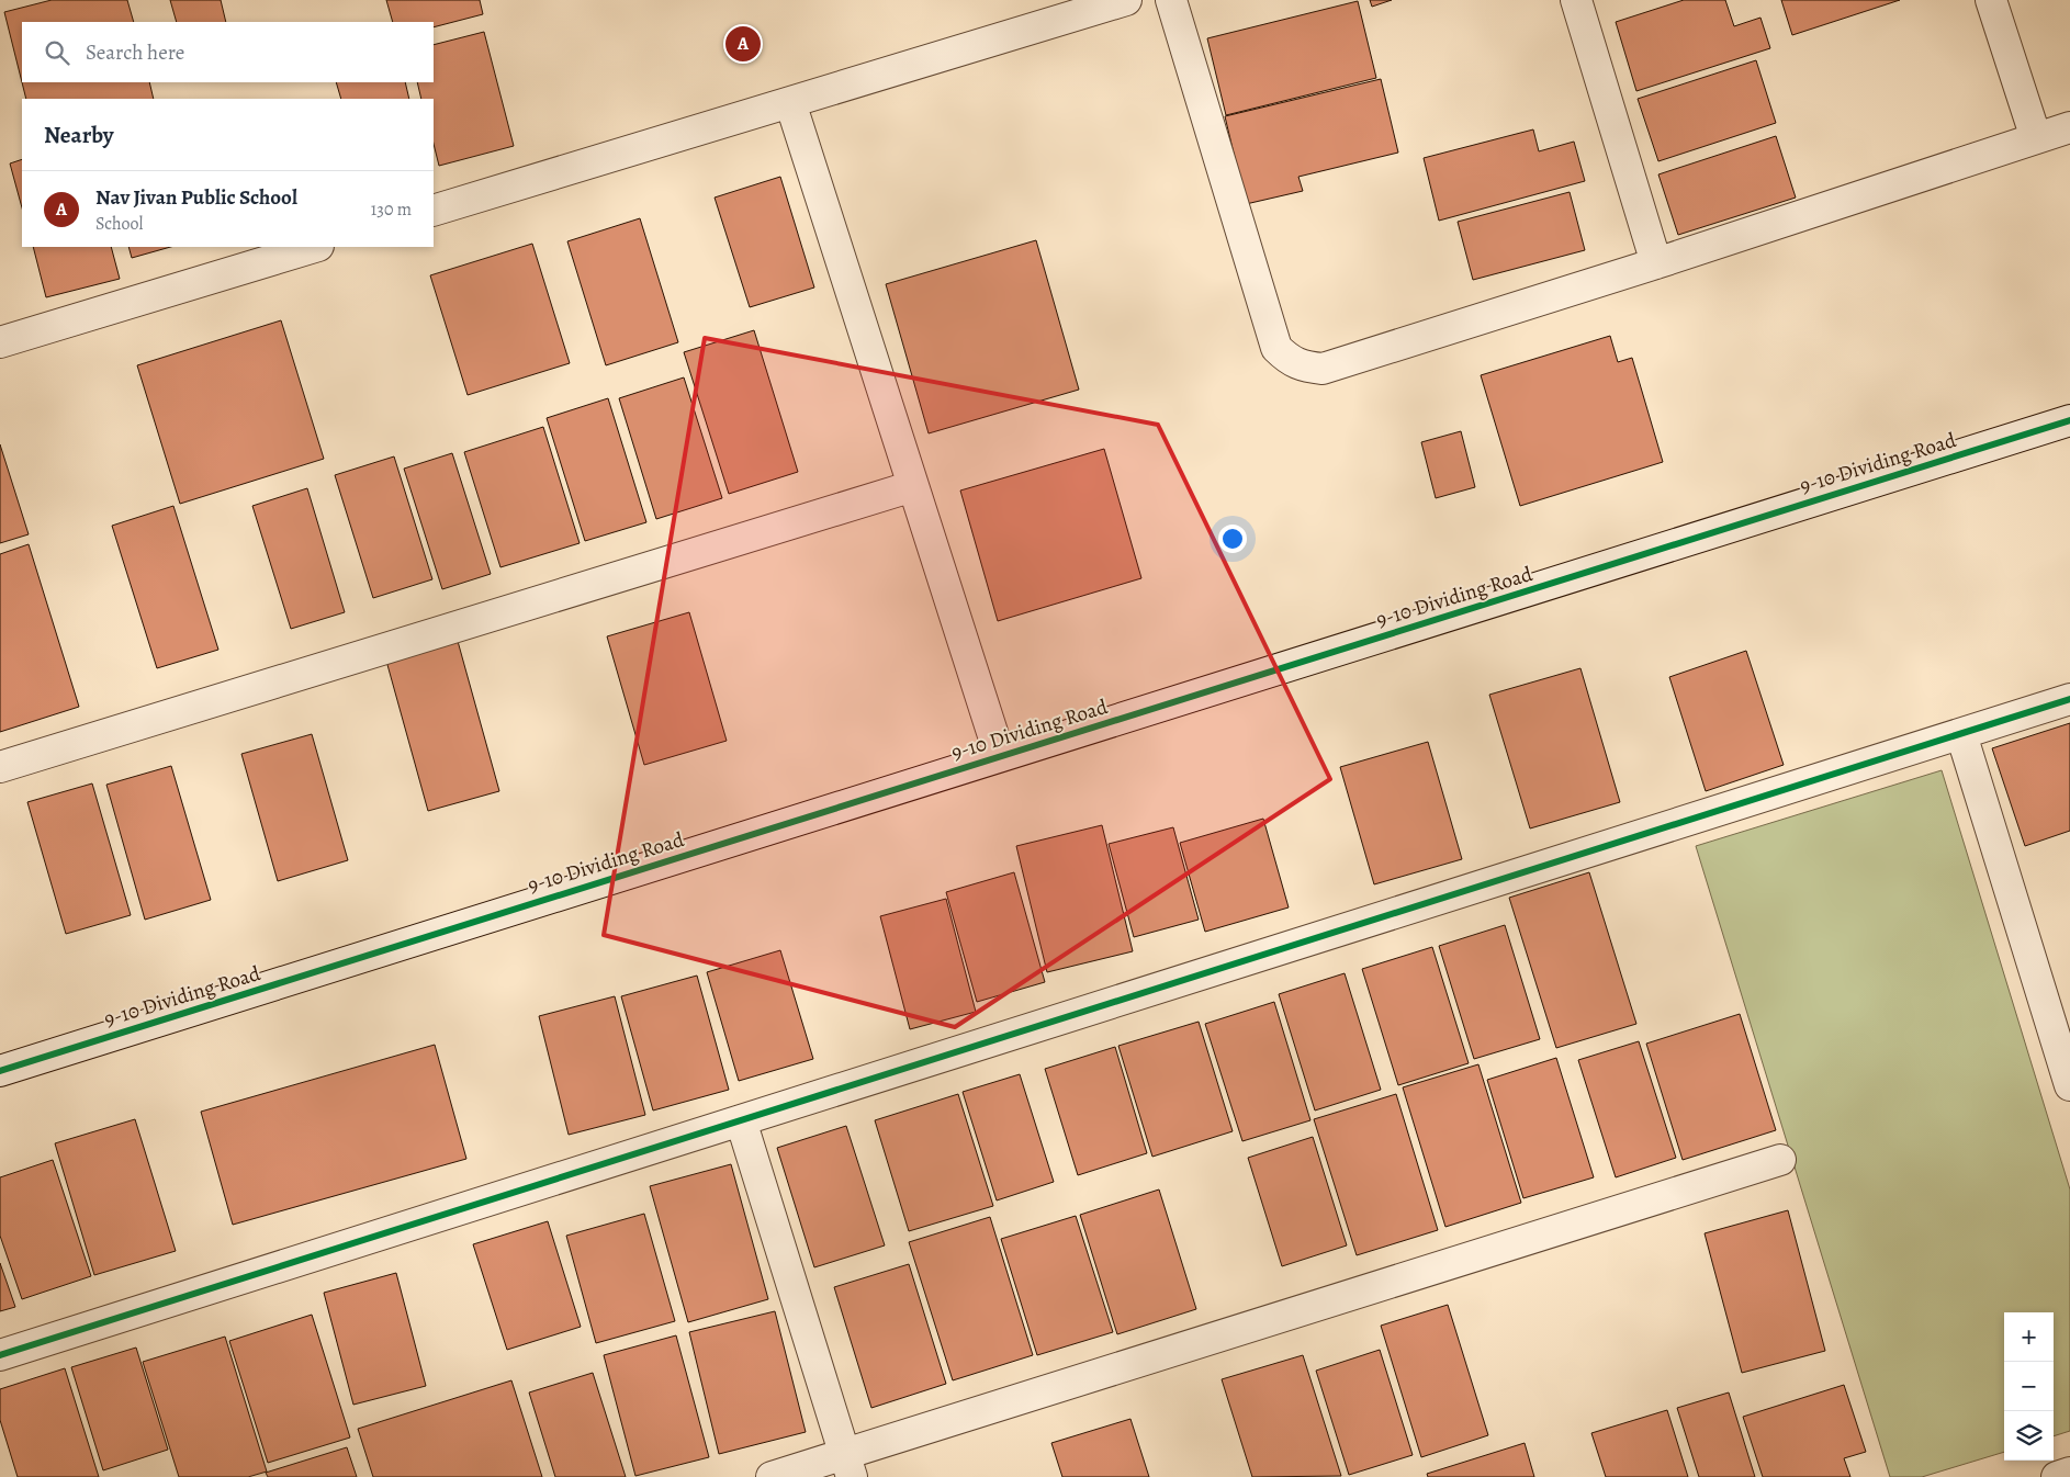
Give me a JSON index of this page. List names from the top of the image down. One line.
{"streets":{"street":["9-10 Dividing Road"]},"page":{"search":"Search here","pins":"A","heading":"Nearby","list":[{"mark":"A","name":"Nav Jivan Public School","note":"School","value":"130 m"}],"map_buttons":["+","−"]}}
